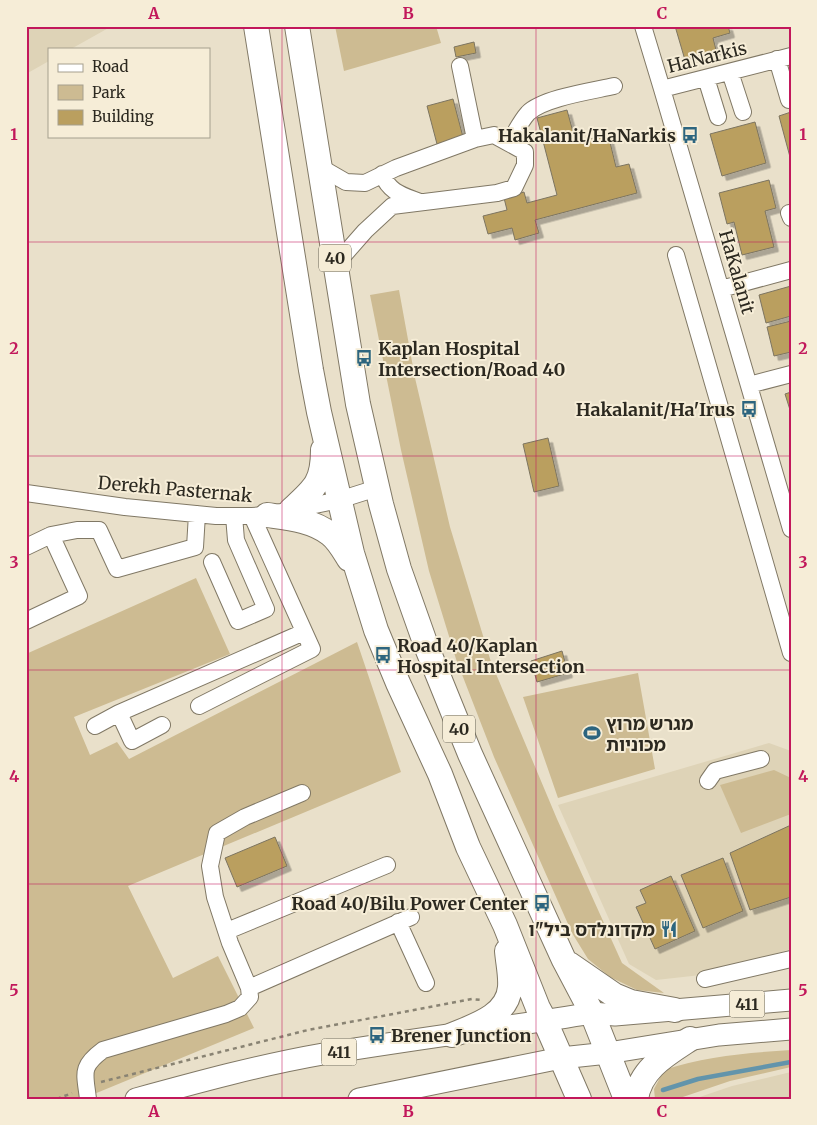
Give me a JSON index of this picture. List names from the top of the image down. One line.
{"streets":{"highway":["40"],"main road":["411"],"street":["HaNarkis","HaKalanit","Derekh Pasternak"]},"crossings":[["HaNarkis","HaKalanit"],["40","Derekh Pasternak"],["40","411"]],"places":{"bus stop":["Hakalanit/HaNarkis","Kaplan Hospital Intersection/Road 40","Hakalanit/Ha'Irus","Road 40/Kaplan Hospital Intersection","Road 40/Bilu Power Center","Brener Junction"],"sports":["מגרש מרוץ מכוניות"],"restaurant":["מקדונלדס ביל\"ו"]},"legend":["Road","Park","Building"],"grid":{"columns":["A","B","C"],"rows":["1","2","3","4","5"]}}
